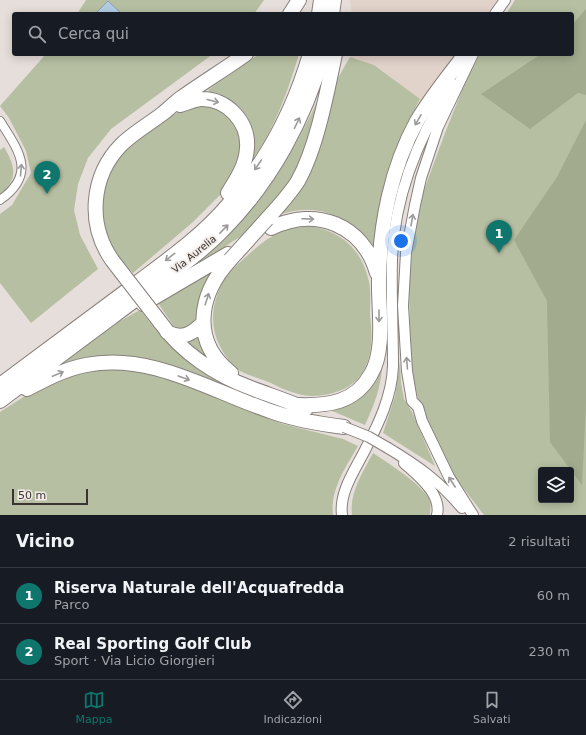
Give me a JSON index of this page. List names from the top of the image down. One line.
{"streets":{"highway":["Via Aurelia"]},"scale_bar":"50 m","page":{"search":"Cerca qui","pins":["2","1"],"scale":"50 m","heading":["Vicino","2 risultati"],"list":[{"mark":"1","name":"Riserva Naturale dell'Acquafredda","note":"Parco","value":"60 m"},{"mark":"2","name":"Real Sporting Golf Club","note":"Sport · Via Licio Giorgieri","value":"230 m"}],"nav":["Mappa","Indicazioni","Salvati"]}}
